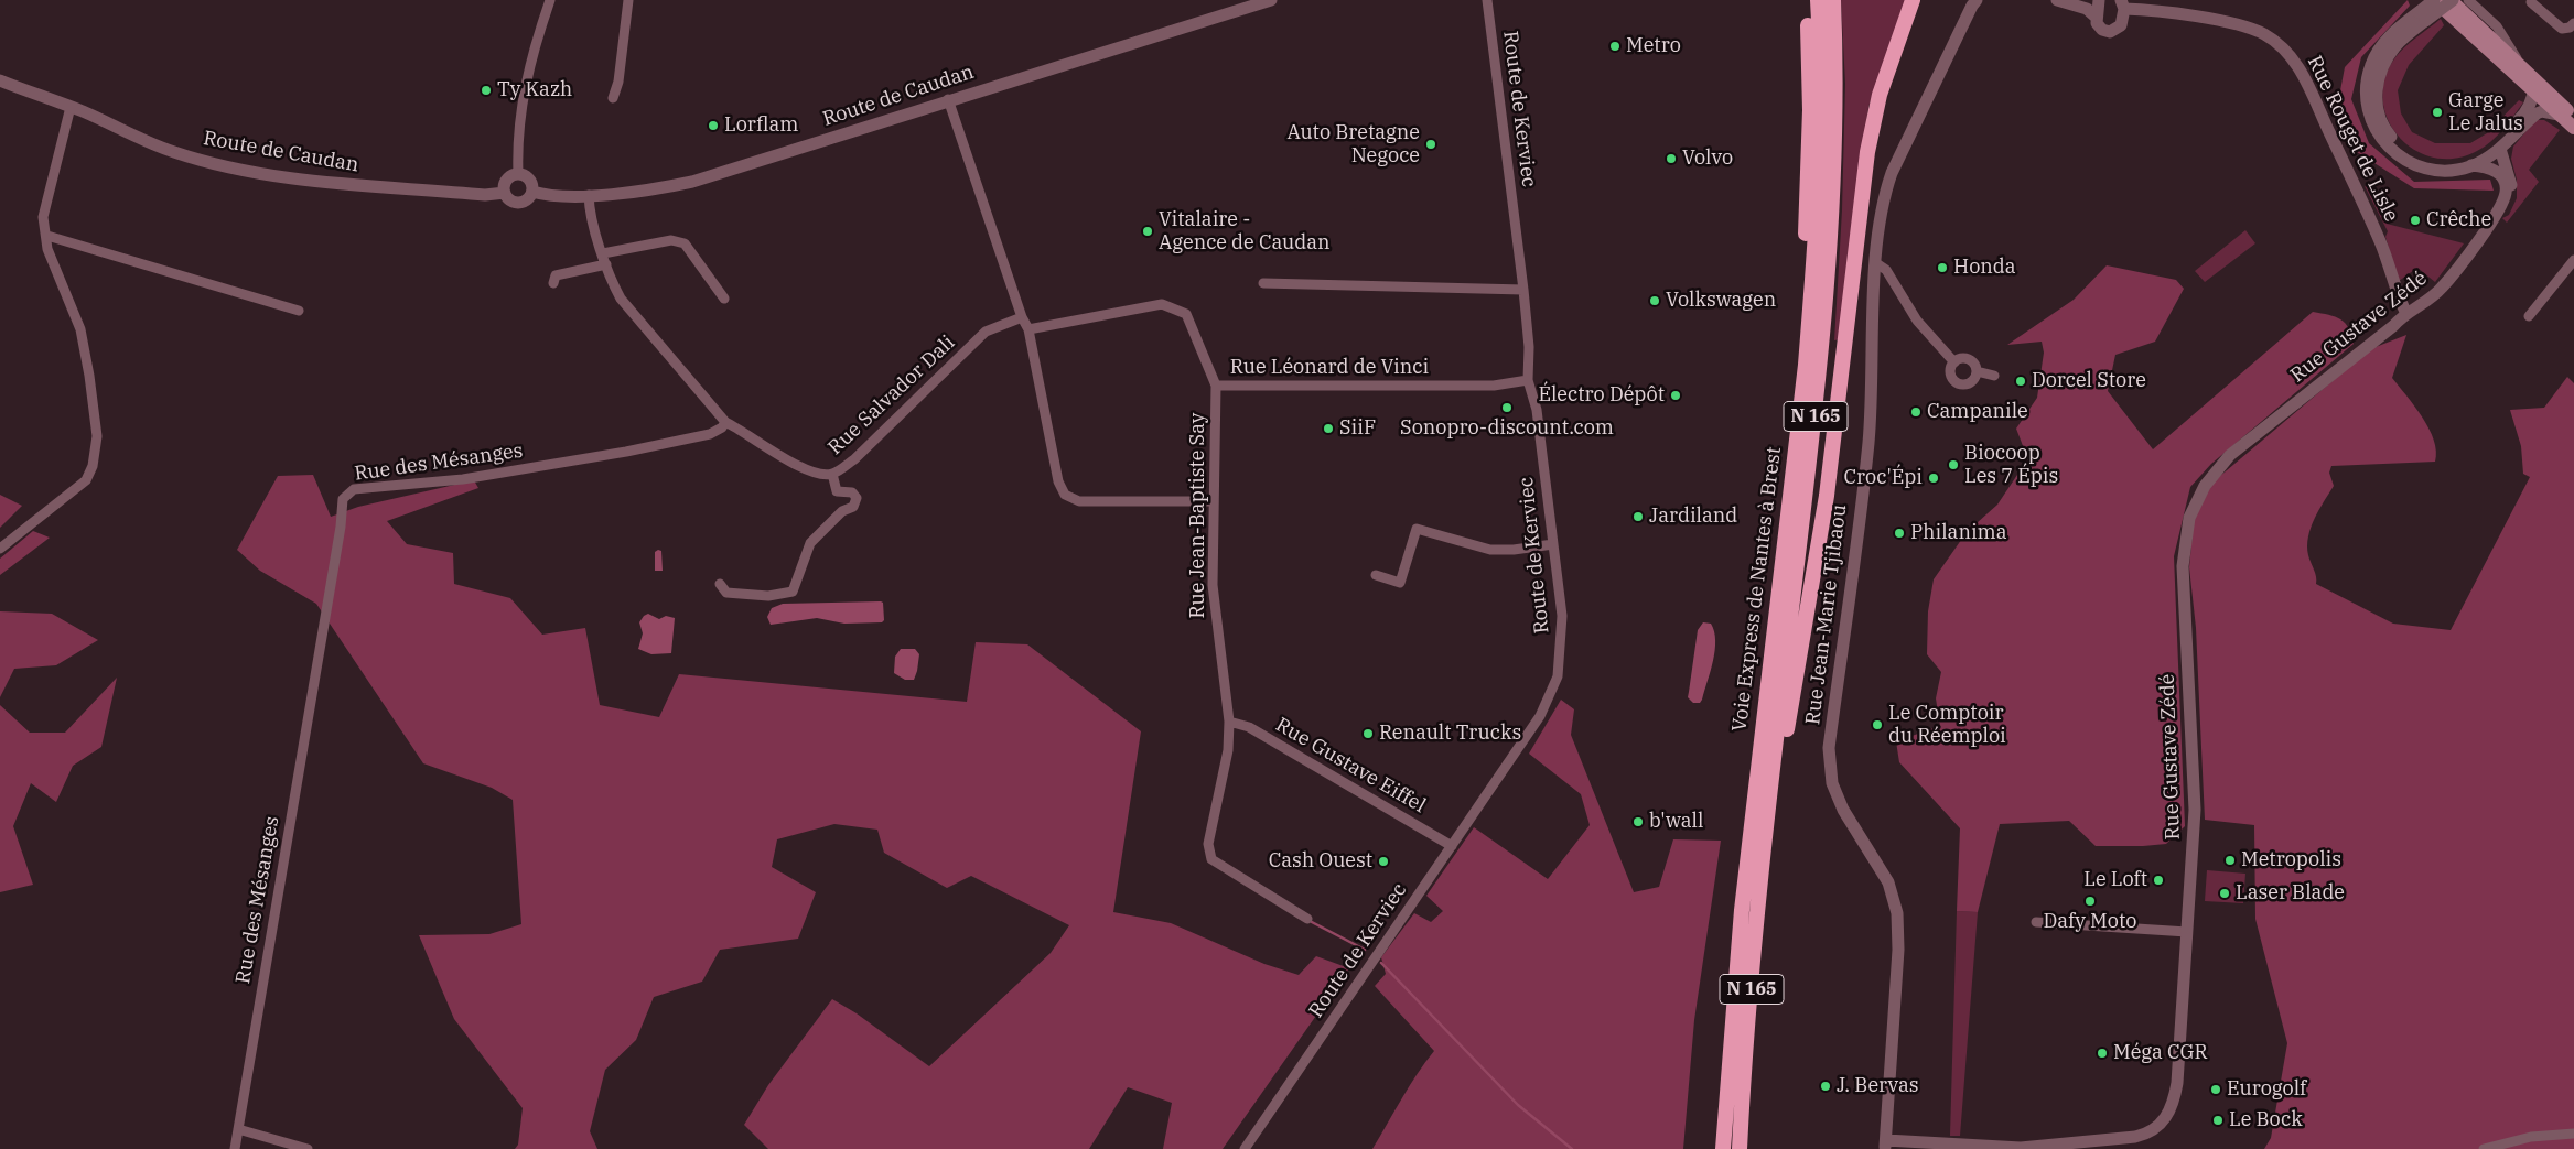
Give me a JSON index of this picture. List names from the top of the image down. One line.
{"streets":{"highway":["N 165","Voie Express de Nantes à Brest"],"street":["Route de Caudan","Route de Kerviec","Rue Rouget de Lisle","Rue Gustave Zédé","Rue Léonard de Vinci","Rue Salvador Dali","Rue des Mésanges","Rue Jean-Baptiste Say","Rue Jean-Marie Tjibaou","Rue Gustave Eiffel"]},"crossings":[["Route de Kerviec","Rue Léonard de Vinci"],["Route de Kerviec","Rue Gustave Eiffel"],["Rue Rouget de Lisle","Rue Gustave Zédé"],["Rue Gustave Zédé","Rue Jean-Marie Tjibaou"],["Rue Léonard de Vinci","Rue Jean-Baptiste Say"],["Rue Salvador Dali","Rue des Mésanges"],["N 165","Voie Express de Nantes à Brest"],["Rue Jean-Baptiste Say","Rue Gustave Eiffel"]],"places":["Metro","Ty Kazh","Garge Le Jalus","Lorflam","Auto Bretagne Negoce","Volvo","Crêche","Vitalaire - Agence de Caudan","Honda","Volkswagen","Dorcel Store","Électro Dépôt","Sonopro-discount.com","Campanile","SiiF","Biocoop Les 7 Épis","Croc'Épi","Jardiland","Philanima","Le Comptoir du Réemploi","Renault Trucks","b'wall","Metropolis","Cash Ouest","Le Loft","Laser Blade","Dafy Moto","Méga CGR","J. Bervas","Eurogolf","Le Bock"]}
